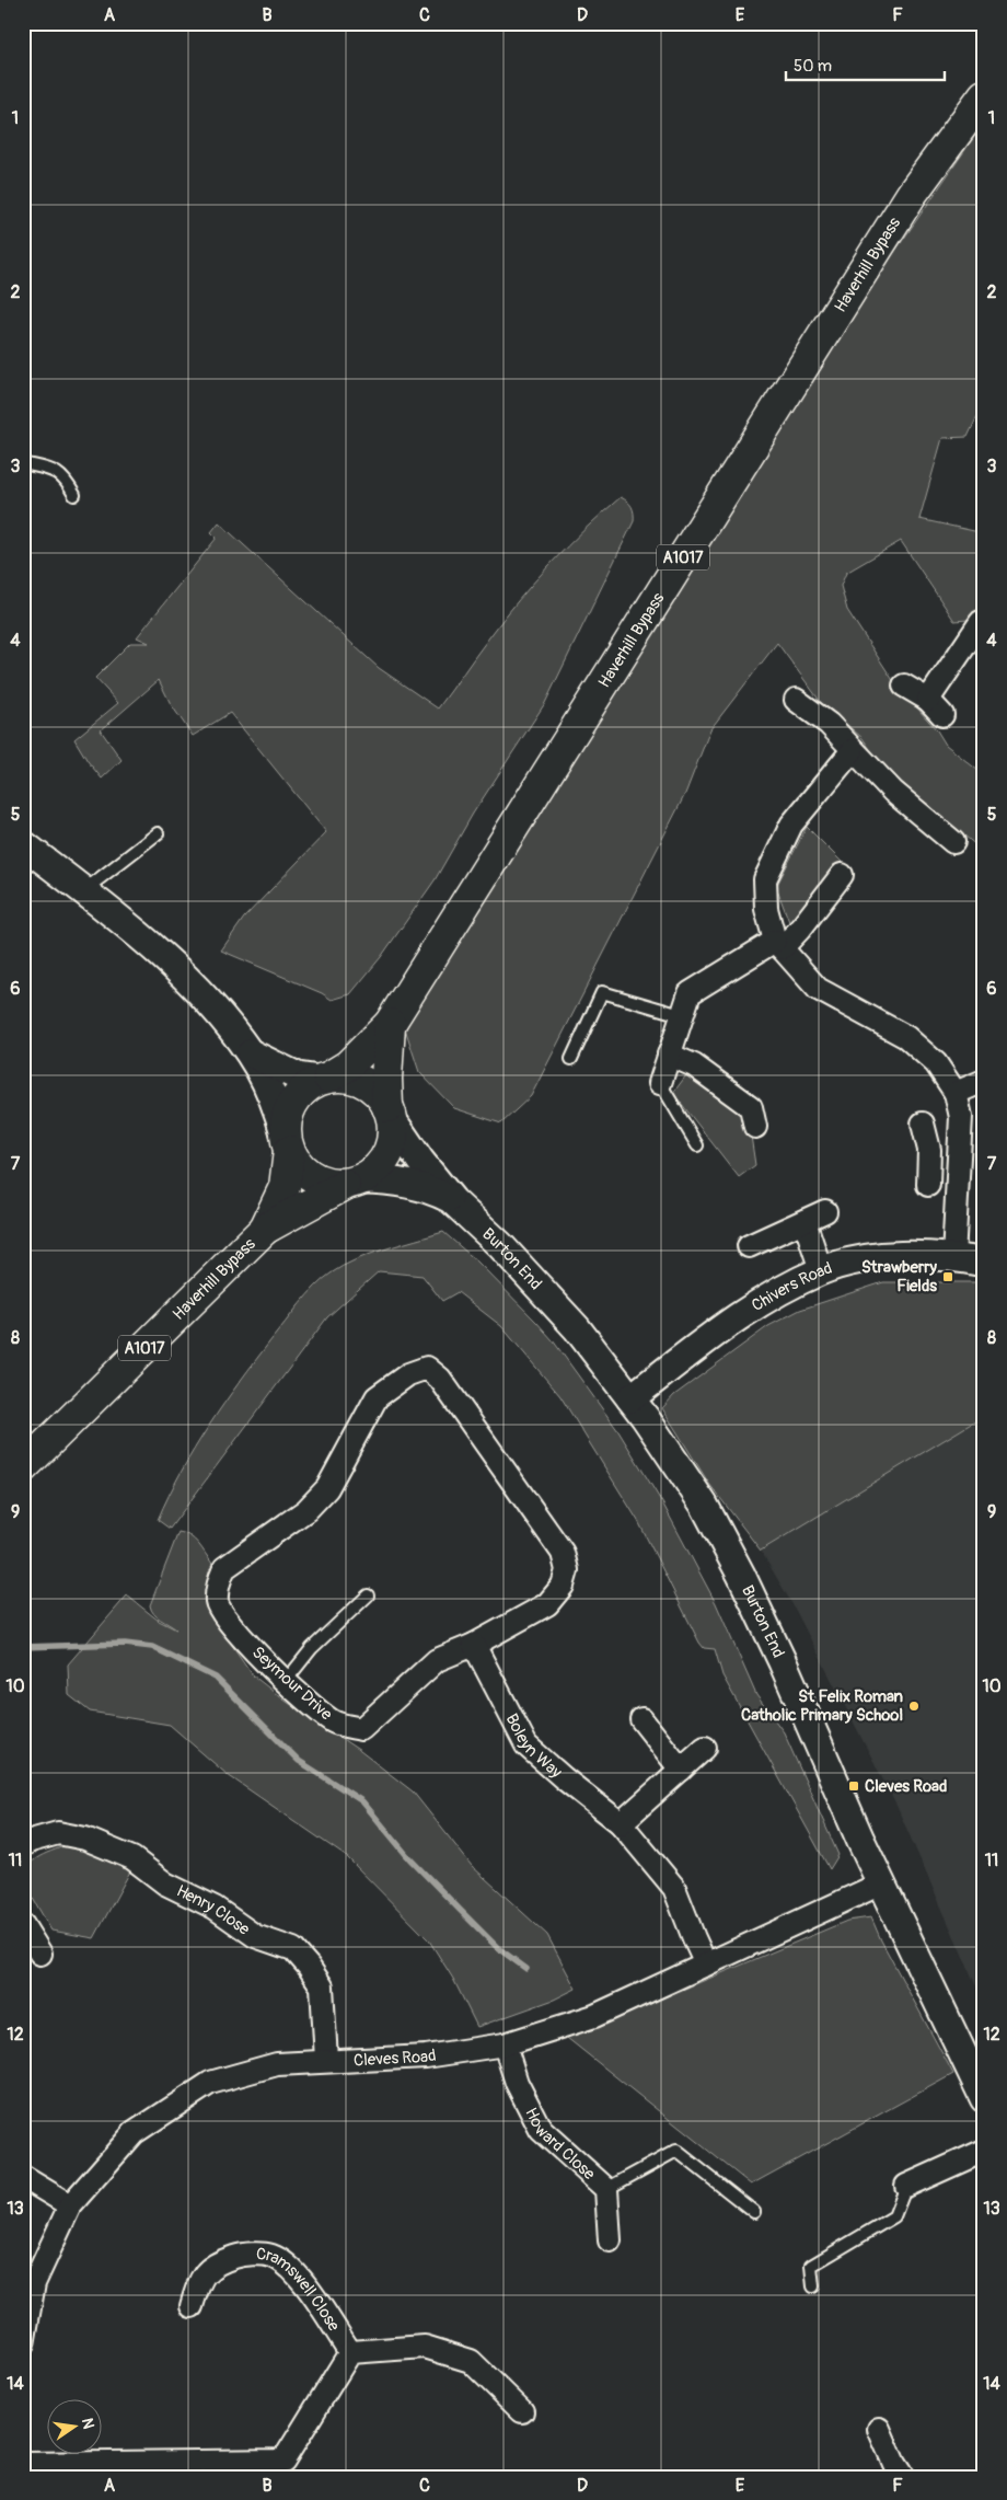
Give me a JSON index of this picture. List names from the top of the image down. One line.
{"streets":{"main road":["Haverhill Bypass","A1017"],"street":["Burton End","Chivers Road","Seymour Drive","Boleyn Way","Henry Close","Cleves Road","Howard Close","Cramswell Close"]},"crossings":[["Haverhill Bypass","Burton End"],["Burton End","Chivers Road"],["Burton End","Cleves Road"],["Seymour Drive","Boleyn Way"],["Boleyn Way","Cleves Road"],["Henry Close","Cleves Road"],["Cleves Road","Howard Close"]],"places":{"transit":["Strawberry Fields","Cleves Road"],"other":["St Felix Roman Catholic Primary School"]},"scale_bar":"50 m","north":"right","grid":{"columns":["A","B","C","D","E","F"],"rows":["1","2","3","4","5","6","7","8","9","10","11","12","13","14"]}}
